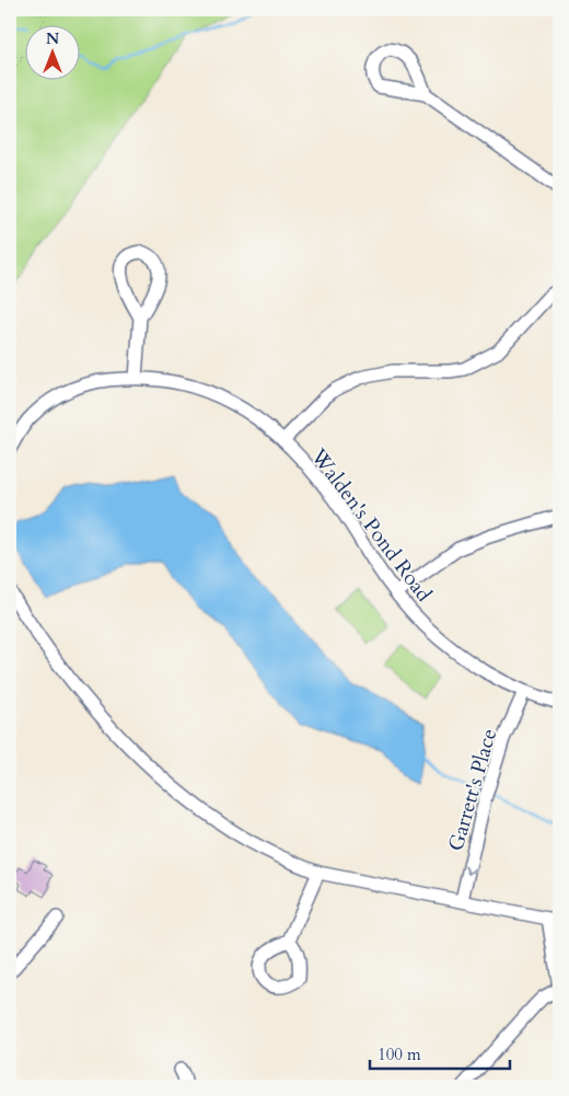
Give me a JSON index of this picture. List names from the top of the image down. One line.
{"streets":{"street":["Walden's Pond Road","Garrett's Place"]},"crossings":[["Walden's Pond Road","Garrett's Place"]],"one_way":["Garrett's Place"],"scale_bar":"100 m","north":"top"}
